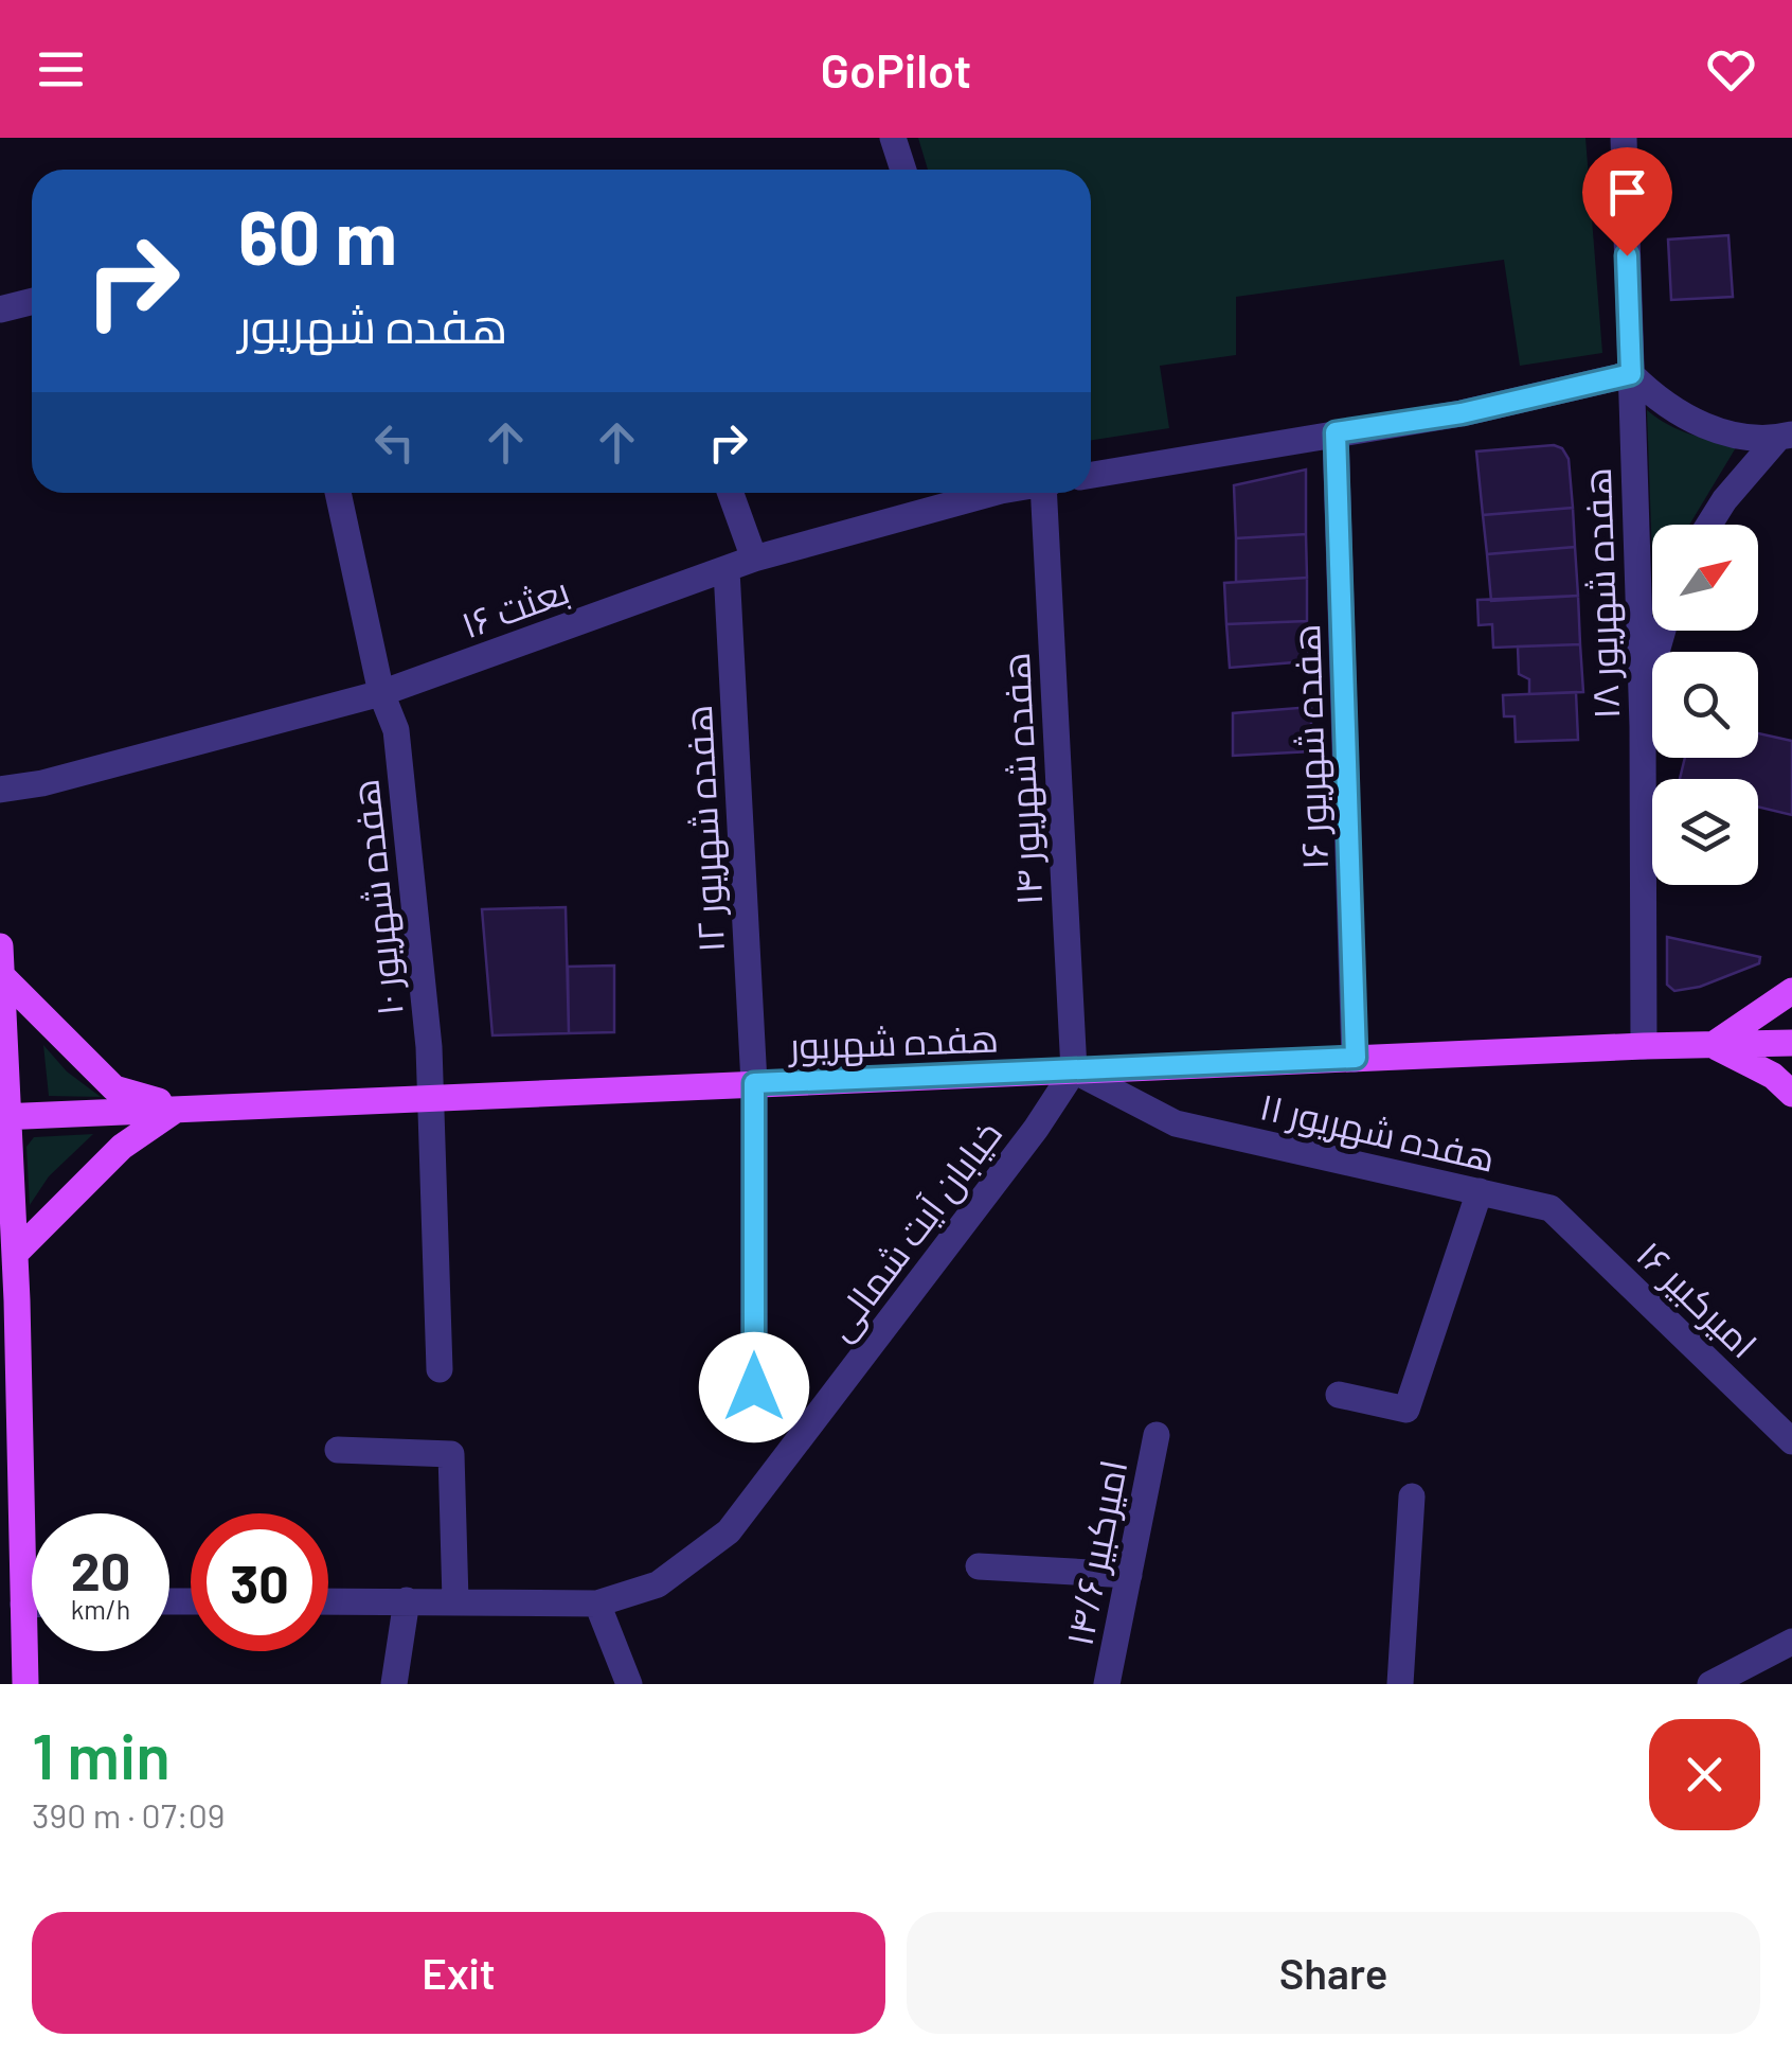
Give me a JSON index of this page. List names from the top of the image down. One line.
{"streets":{"main road":["هفده شهریور"],"street":["هفده شهریور ۱۸","بعثت ۱۶","هفده شهریور ۱۶","هفده شهریور ۱۴","هفده شهریور ۱۲","هفده شهریور ۱۰","هفده شهریور ۱۱","خیابان آیت شمالی","امیرکبیر ۱۶","امیرکبیر ۱۴/۶"]},"crossings":[["هفده شهریور ۱۸","هفده شهریور"],["بعثت ۱۶","هفده شهریور ۱۲"],["بعثت ۱۶","هفده شهریور ۱۰"],["هفده شهریور ۱۶","هفده شهریور"],["هفده شهریور ۱۴","هفده شهریور"],["هفده شهریور ۱۴","هفده شهریور ۱۱"],["هفده شهریور ۱۴","خیابان آیت شمالی"],["هفده شهریور ۱۲","هفده شهریور"],["هفده شهریور ۱۰","هفده شهریور"],["هفده شهریور","هفده شهریور ۱۱"],["هفده شهریور","خیابان آیت شمالی"],["هفده شهریور ۱۱","خیابان آیت شمالی"],["هفده شهریور ۱۱","امیرکبیر ۱۶"]],"north":"top right","page":{"header":"GoPilot","turn":["60 m","هفده شهریور"],"speed":"20 km/h","limit":"30","heading":["1 min","390 m · 07:09"],"buttons":["Exit","Share"]}}
